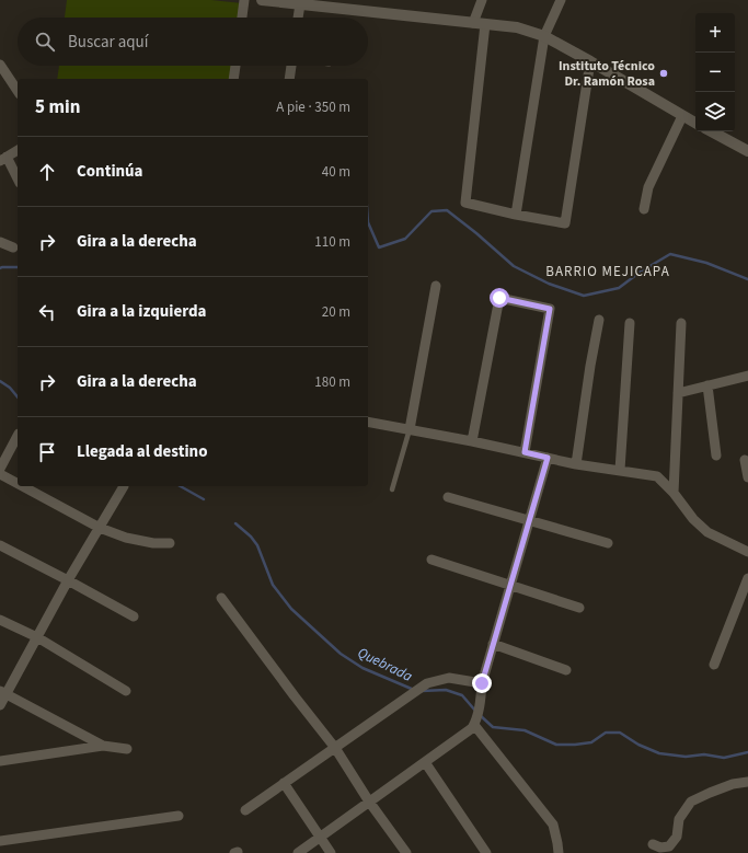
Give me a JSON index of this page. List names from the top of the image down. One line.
{"districts":["BARRIO MEJICAPA"],"water":["Quebrada"],"places":["Instituto Técnico Dr. Ramón Rosa"],"page":{"map_buttons":["+","−"],"search":"Buscar aquí","heading":["5 min","A pie · 350 m"],"list":[["Continúa","40 m"],["Gira a la derecha","110 m"],["Gira a la izquierda","20 m"],["Gira a la derecha","180 m"],"Llegada al destino"]}}
